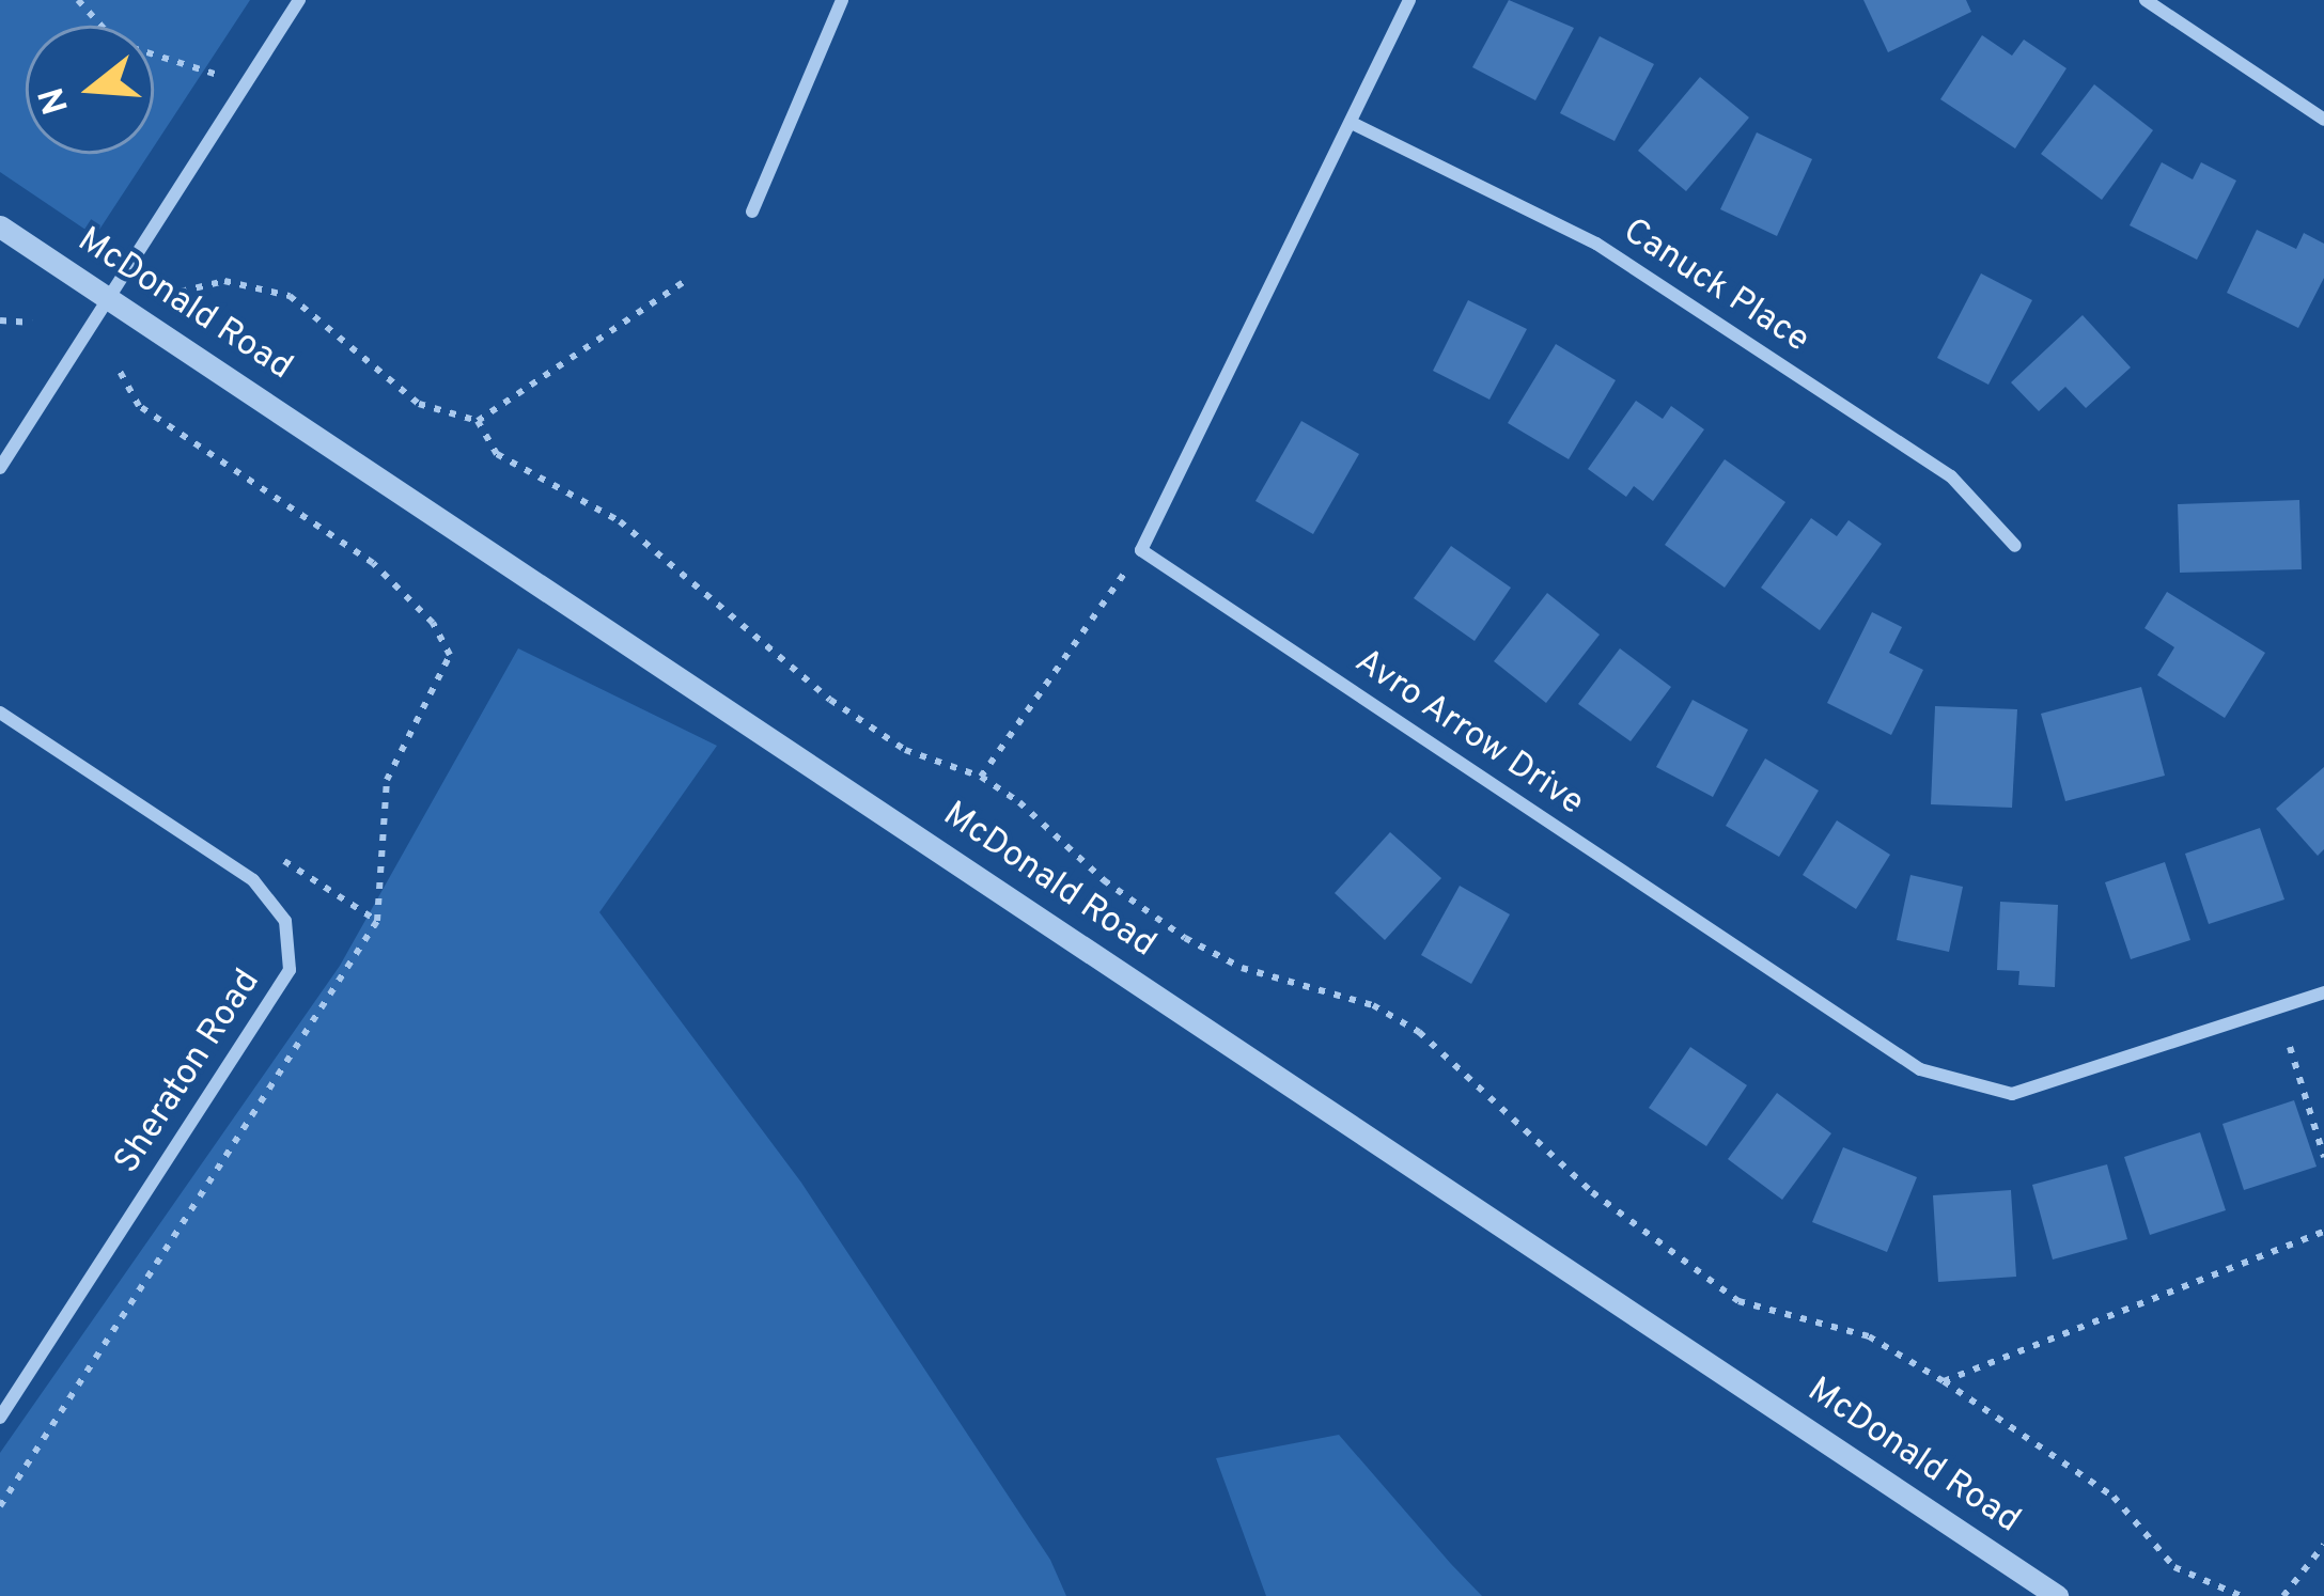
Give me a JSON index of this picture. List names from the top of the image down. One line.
{"streets":{"street":["Canuck Place","McDonald Road","Avro Arrow Drive","Sheraton Road"]},"north":"left"}
